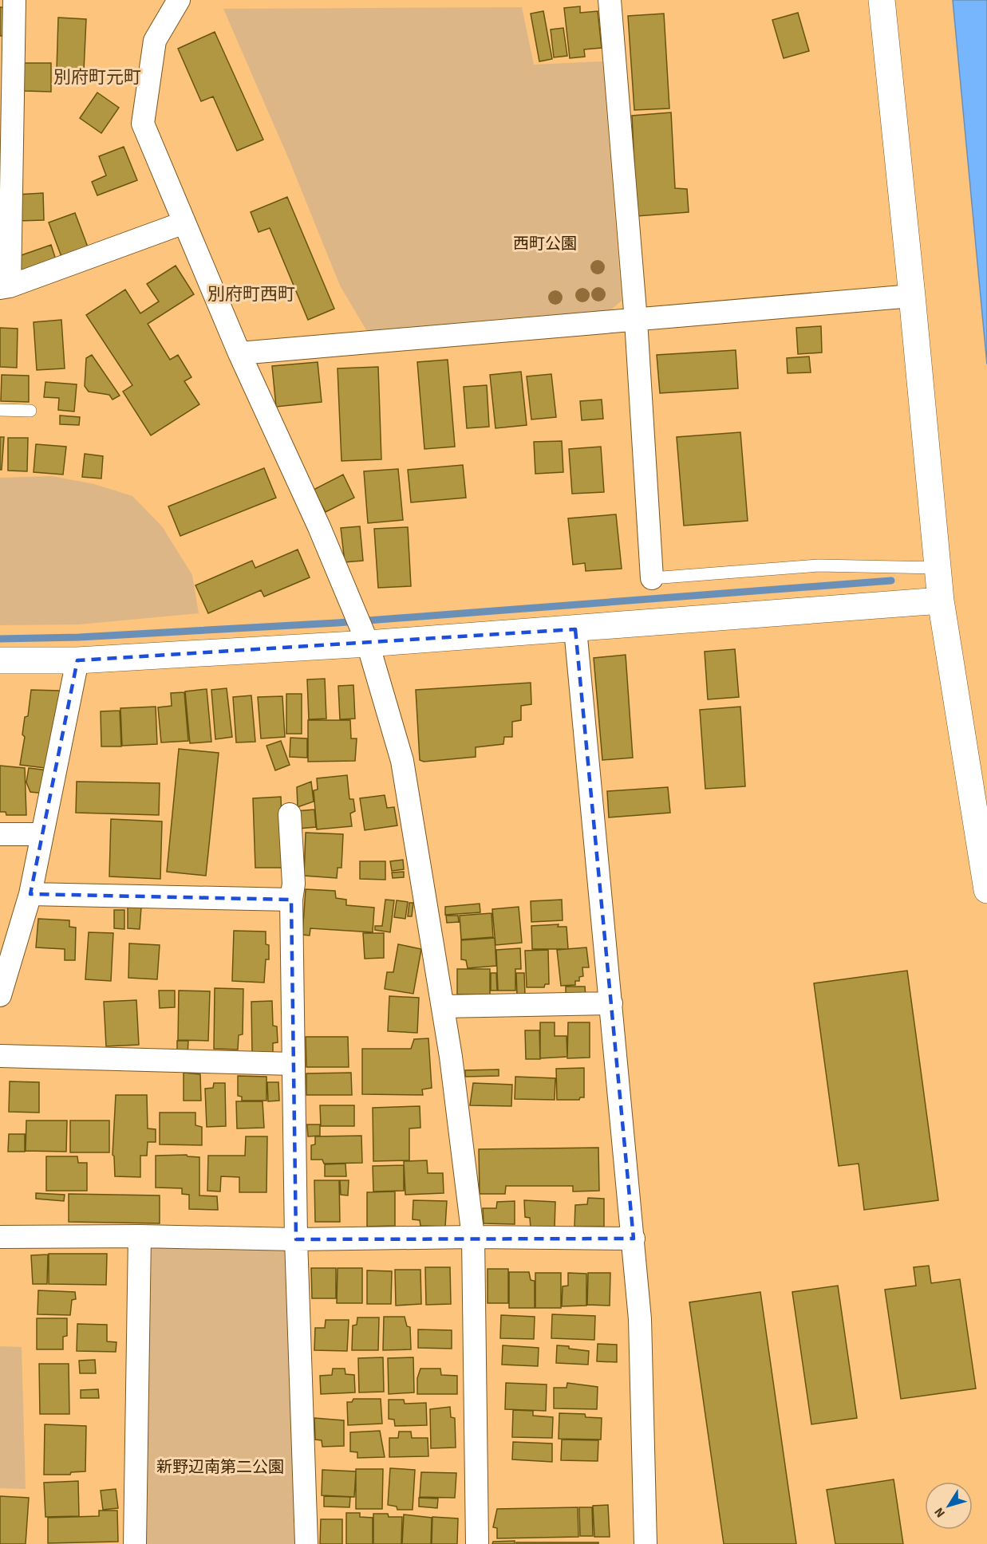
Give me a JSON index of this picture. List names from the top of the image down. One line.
{"districts":["別府町元町","別府町西町"],"parks":["西町公園","新野辺南第二公園"],"north":"bottom left"}
